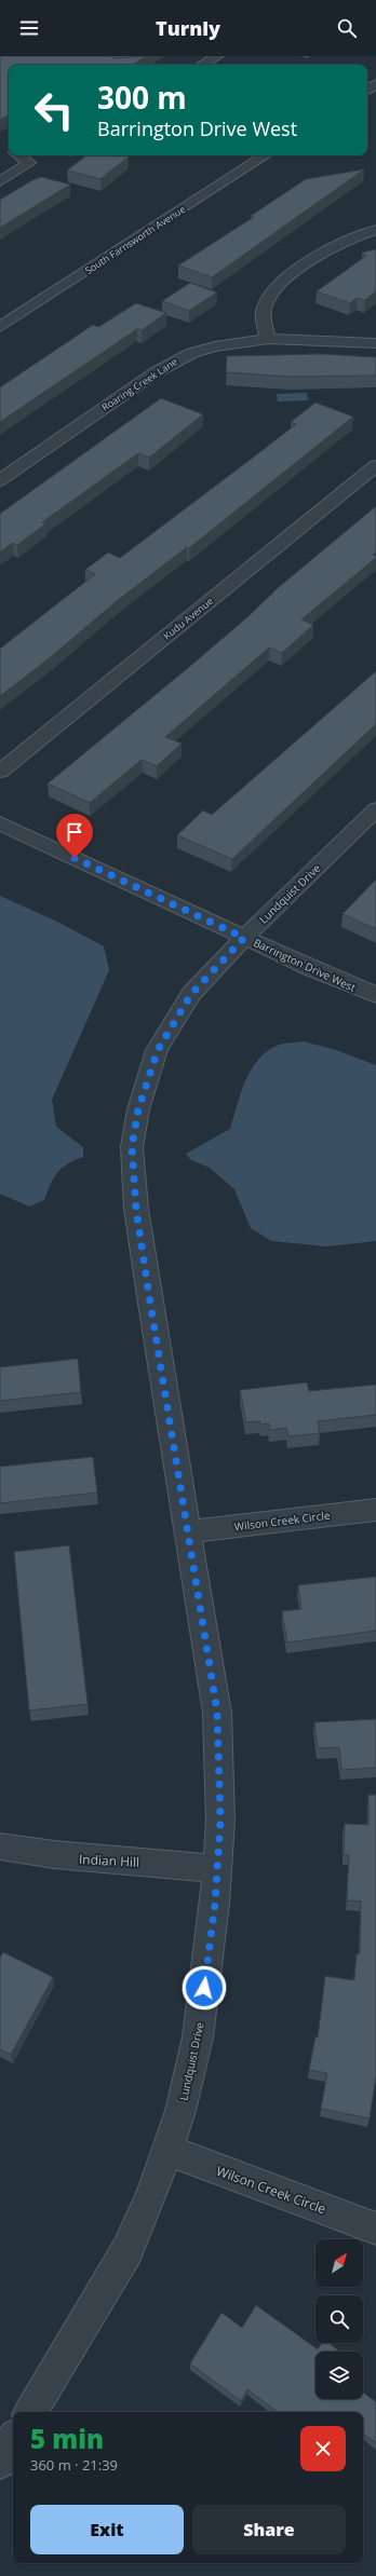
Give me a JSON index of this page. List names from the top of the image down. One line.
{"streets":{"street":["South Farnsworth Avenue","Roaring Creek Lane","Kudu Avenue","Lundquist Drive","Barrington Drive West","Wilson Creek Circle","Indian Hill"]},"crossings":[["Lundquist Drive","Barrington Drive West"],["Lundquist Drive","Wilson Creek Circle"],["Lundquist Drive","Indian Hill"]],"north":"top right","page":{"header":"Turnly","turn":["300 m","Barrington Drive West"],"heading":["5 min","360 m · 21:39"],"buttons":["Exit","Share"]}}
